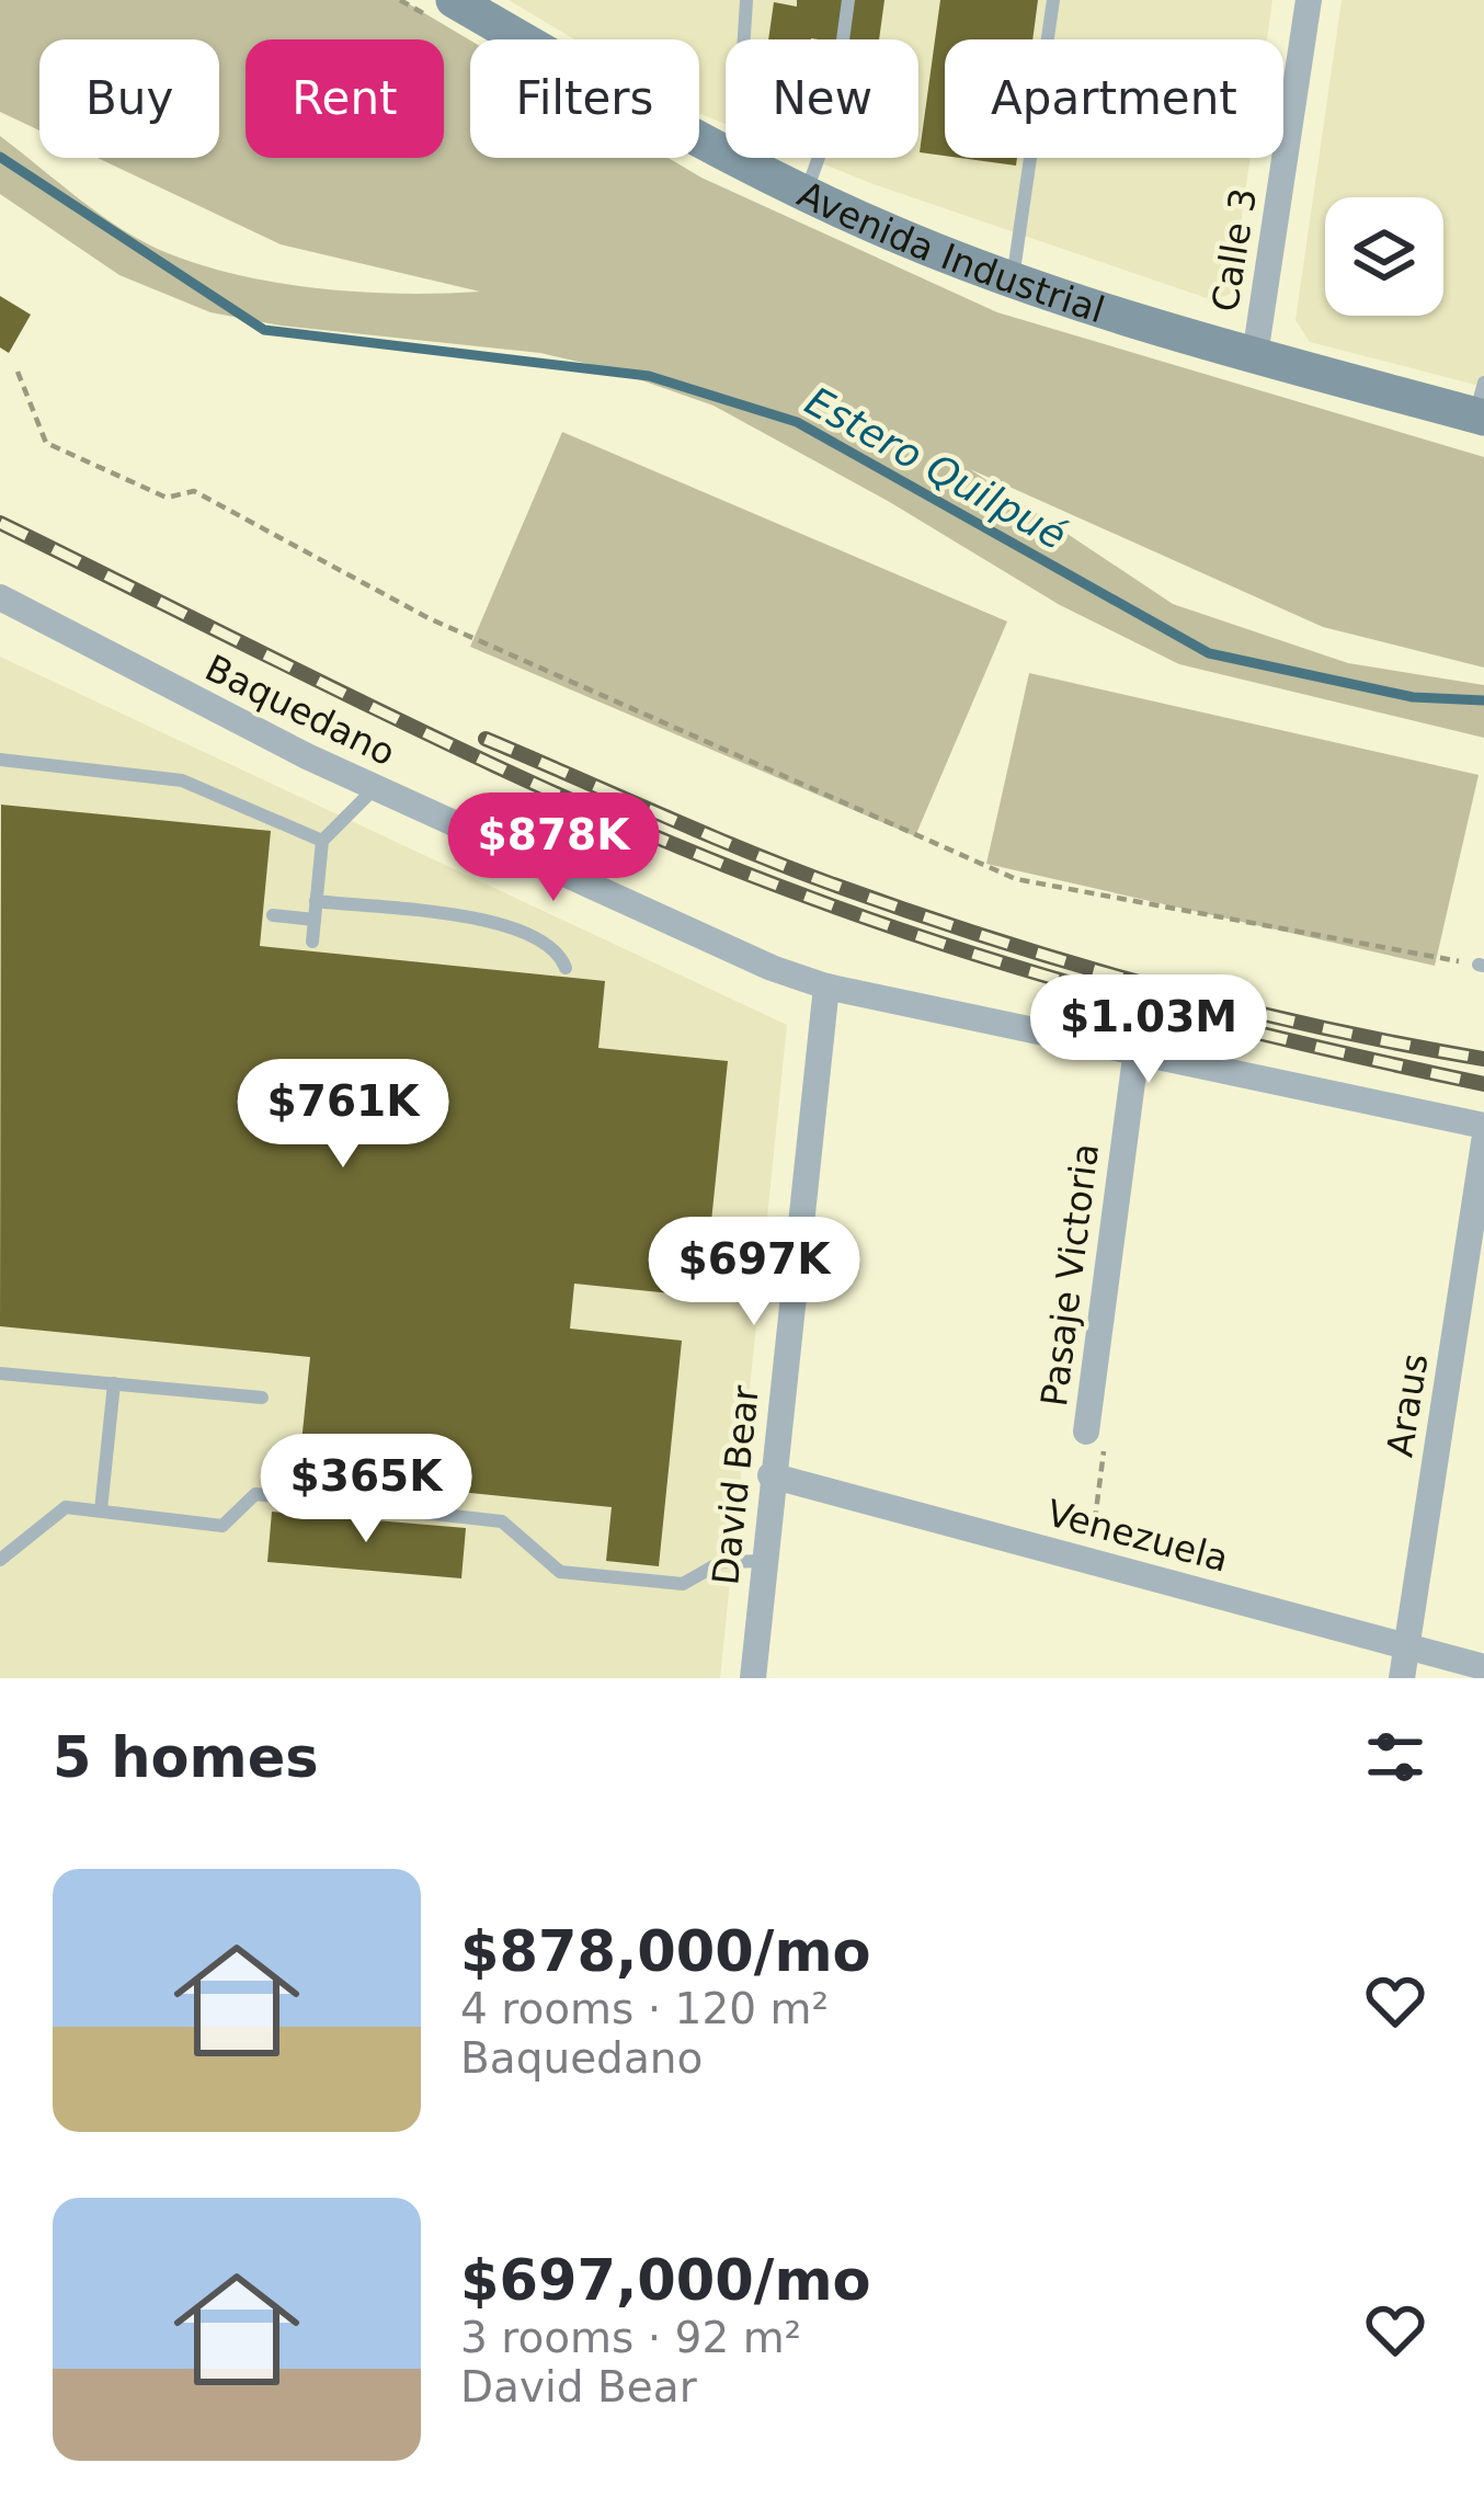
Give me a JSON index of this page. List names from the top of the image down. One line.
{"streets":{"main road":["Avenida Industrial"],"street":["Calle 3","Baquedano","Pasaje Victoria","Araus","David Bear","Venezuela"]},"crossings":[["Avenida Industrial","Calle 3"],["Baquedano","Pasaje Victoria"],["Baquedano","David Bear"],["Araus","Venezuela"],["David Bear","Venezuela"]],"water":["Estero Quilpué"],"page":{"chip":["Buy","Rent","Filters","New","Apartment"],"price":["$878K","$1.03M","$761K","$697K","$365K"],"heading":"5 homes","list":[{"name":"$878,000/mo","note":"4 rooms · 120 m² · Baquedano"},{"name":"$697,000/mo","note":"3 rooms · 92 m² · David Bear"}]}}
